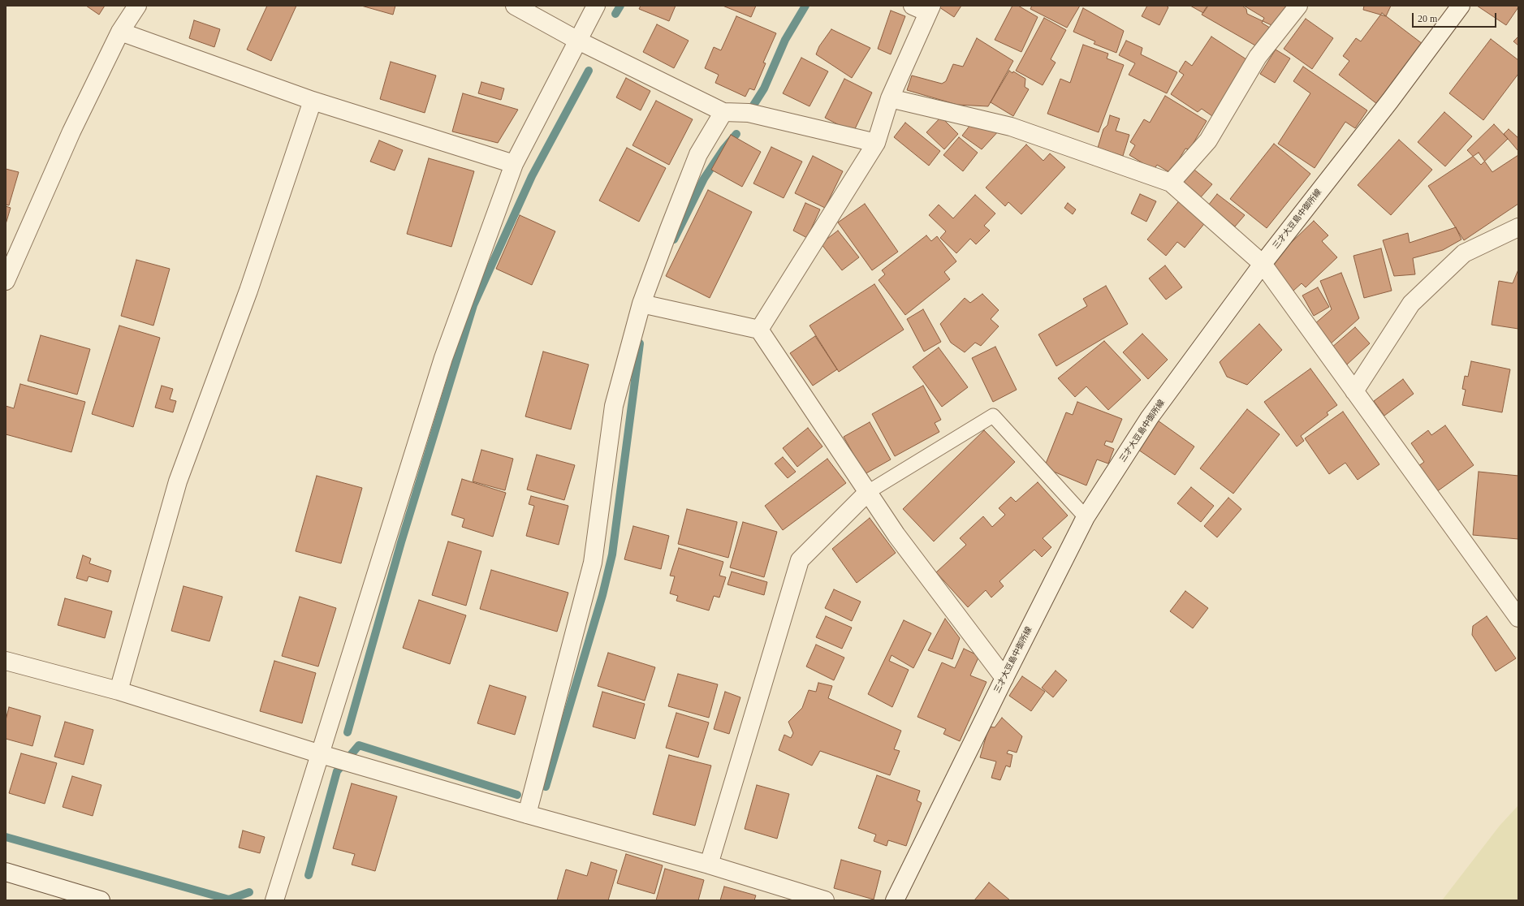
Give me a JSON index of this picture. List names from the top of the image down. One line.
{"streets":{"street":["三才大豆島中御所線"]},"scale_bar":"20 m"}
